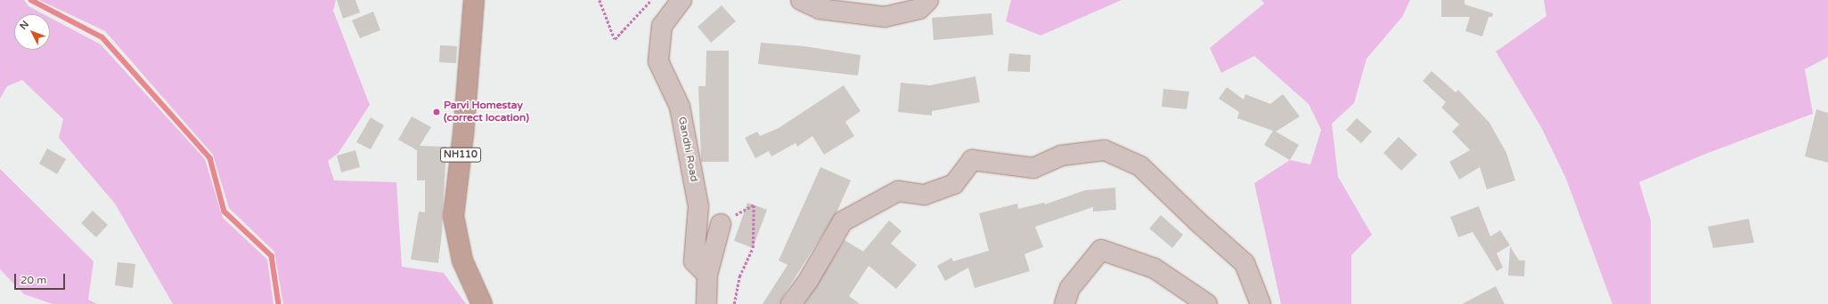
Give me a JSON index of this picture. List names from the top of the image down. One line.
{"streets":{"highway":["NH110"],"street":["Gandhi Road"]},"places":["Parvi Homestay (correct location)"],"scale_bar":"20 m","north":"top left"}
